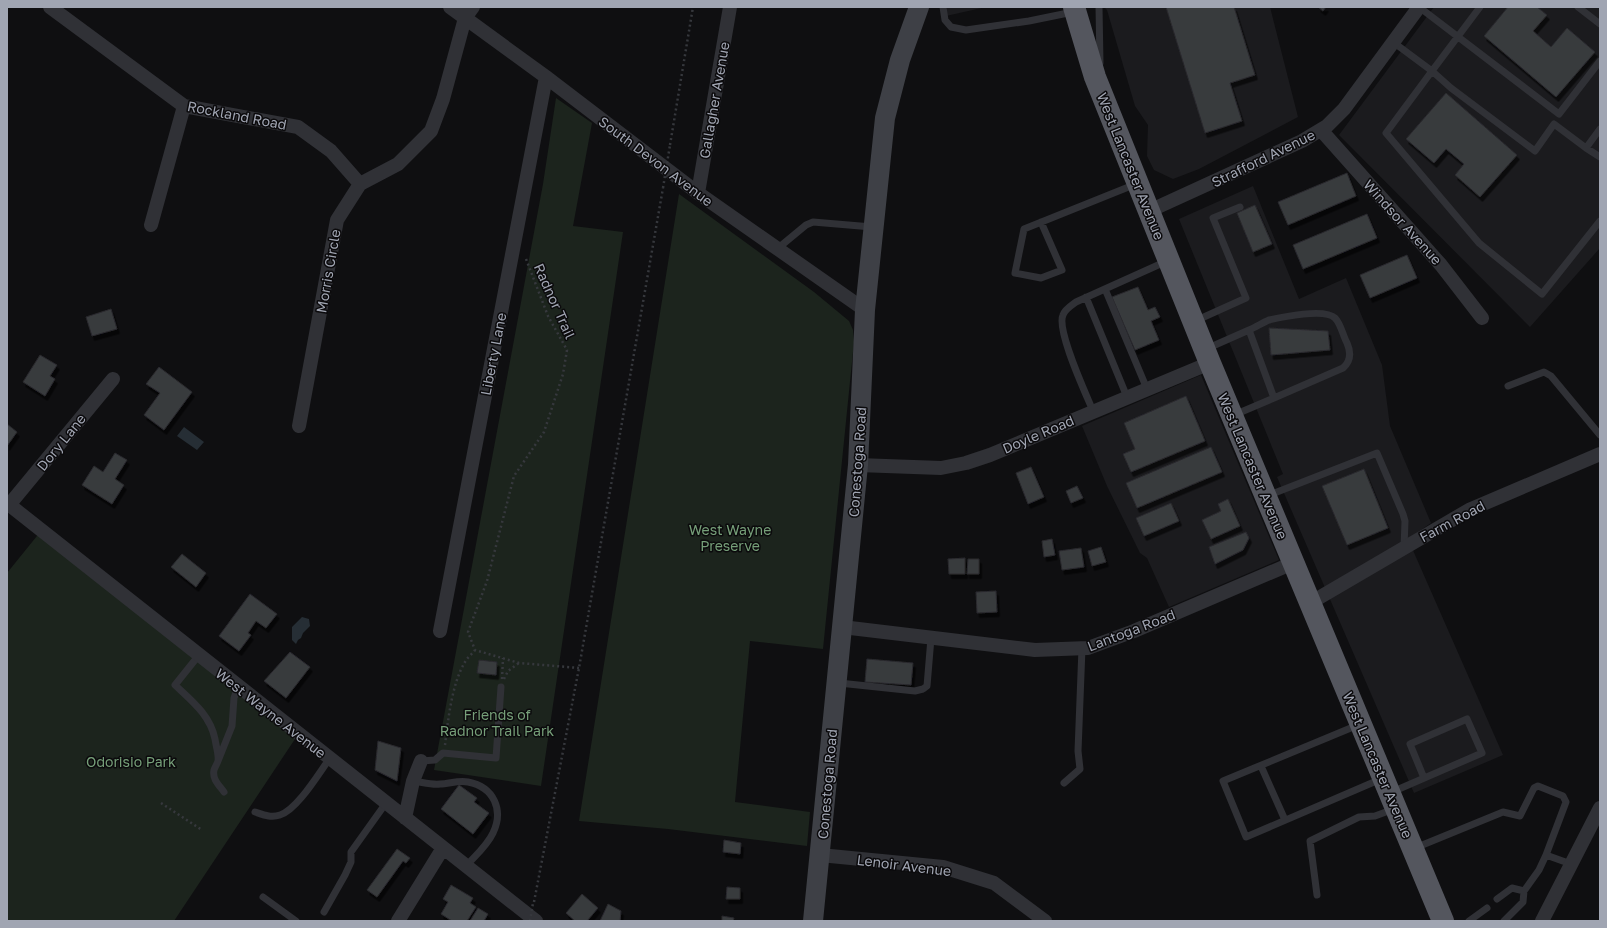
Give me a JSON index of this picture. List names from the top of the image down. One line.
{"streets":{"highway":["West Lancaster Avenue"],"main road":["Conestoga Road"],"street":["Gallagher Avenue","Rockland Road","Strafford Avenue","South Devon Avenue","Windsor Avenue","Morris Circle","Liberty Lane","Doyle Road","Dory Lane","Farm Road","Lantoga Road","West Wayne Avenue","Lenoir Avenue"],"path":["Radnor Trail"]},"crossings":[["Gallagher Avenue","South Devon Avenue"],["Rockland Road","Morris Circle"],["Strafford Avenue","West Lancaster Avenue"],["Strafford Avenue","Windsor Avenue"],["South Devon Avenue","Morris Circle"],["South Devon Avenue","Liberty Lane"],["South Devon Avenue","Conestoga Road"],["West Lancaster Avenue","Doyle Road"],["West Lancaster Avenue","Farm Road"],["West Lancaster Avenue","Lantoga Road"],["Doyle Road","Conestoga Road"],["Dory Lane","West Wayne Avenue"],["Conestoga Road","Lantoga Road"],["Conestoga Road","Lenoir Avenue"]],"parks":["West Wayne Preserve","Friends of Radnor Trail Park","Odorisio Park"]}
